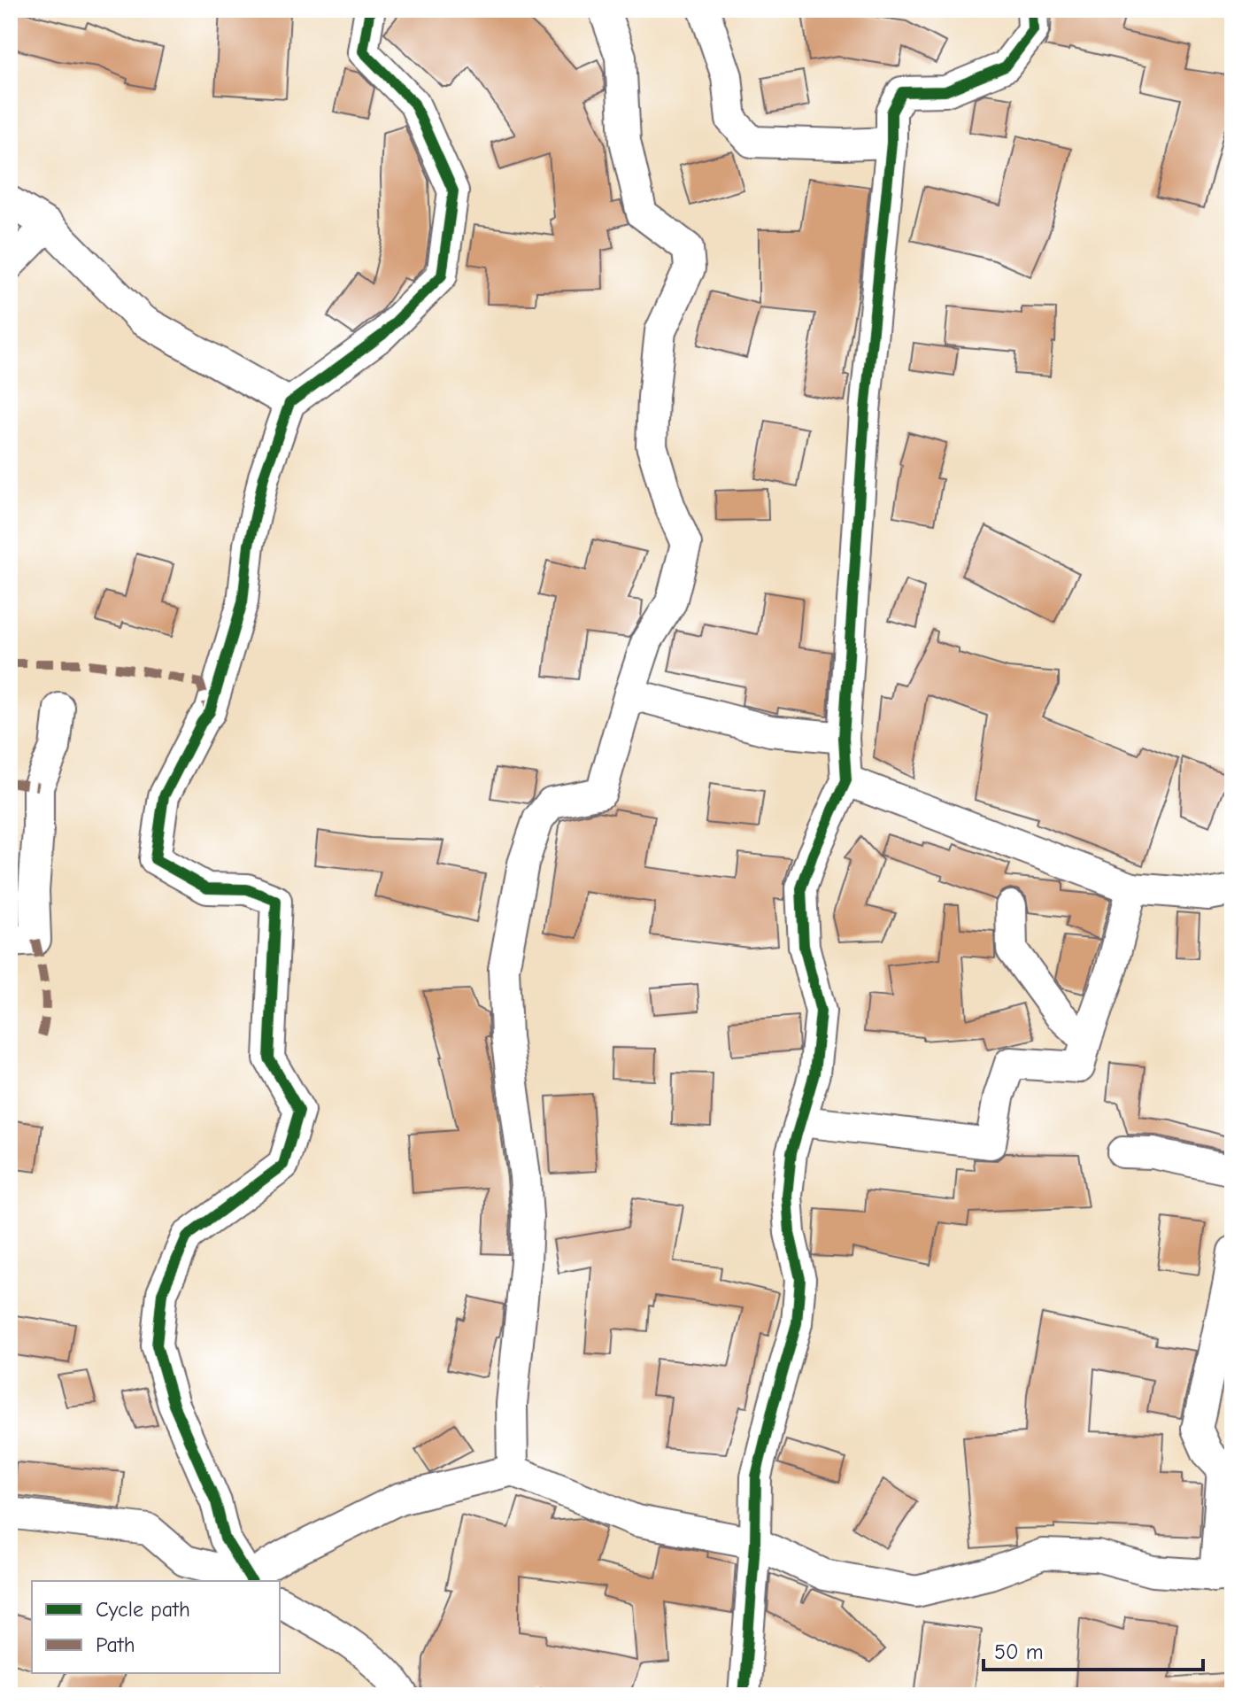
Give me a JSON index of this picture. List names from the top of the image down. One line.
{"legend":["Cycle path","Path"],"scale_bar":"50 m"}
